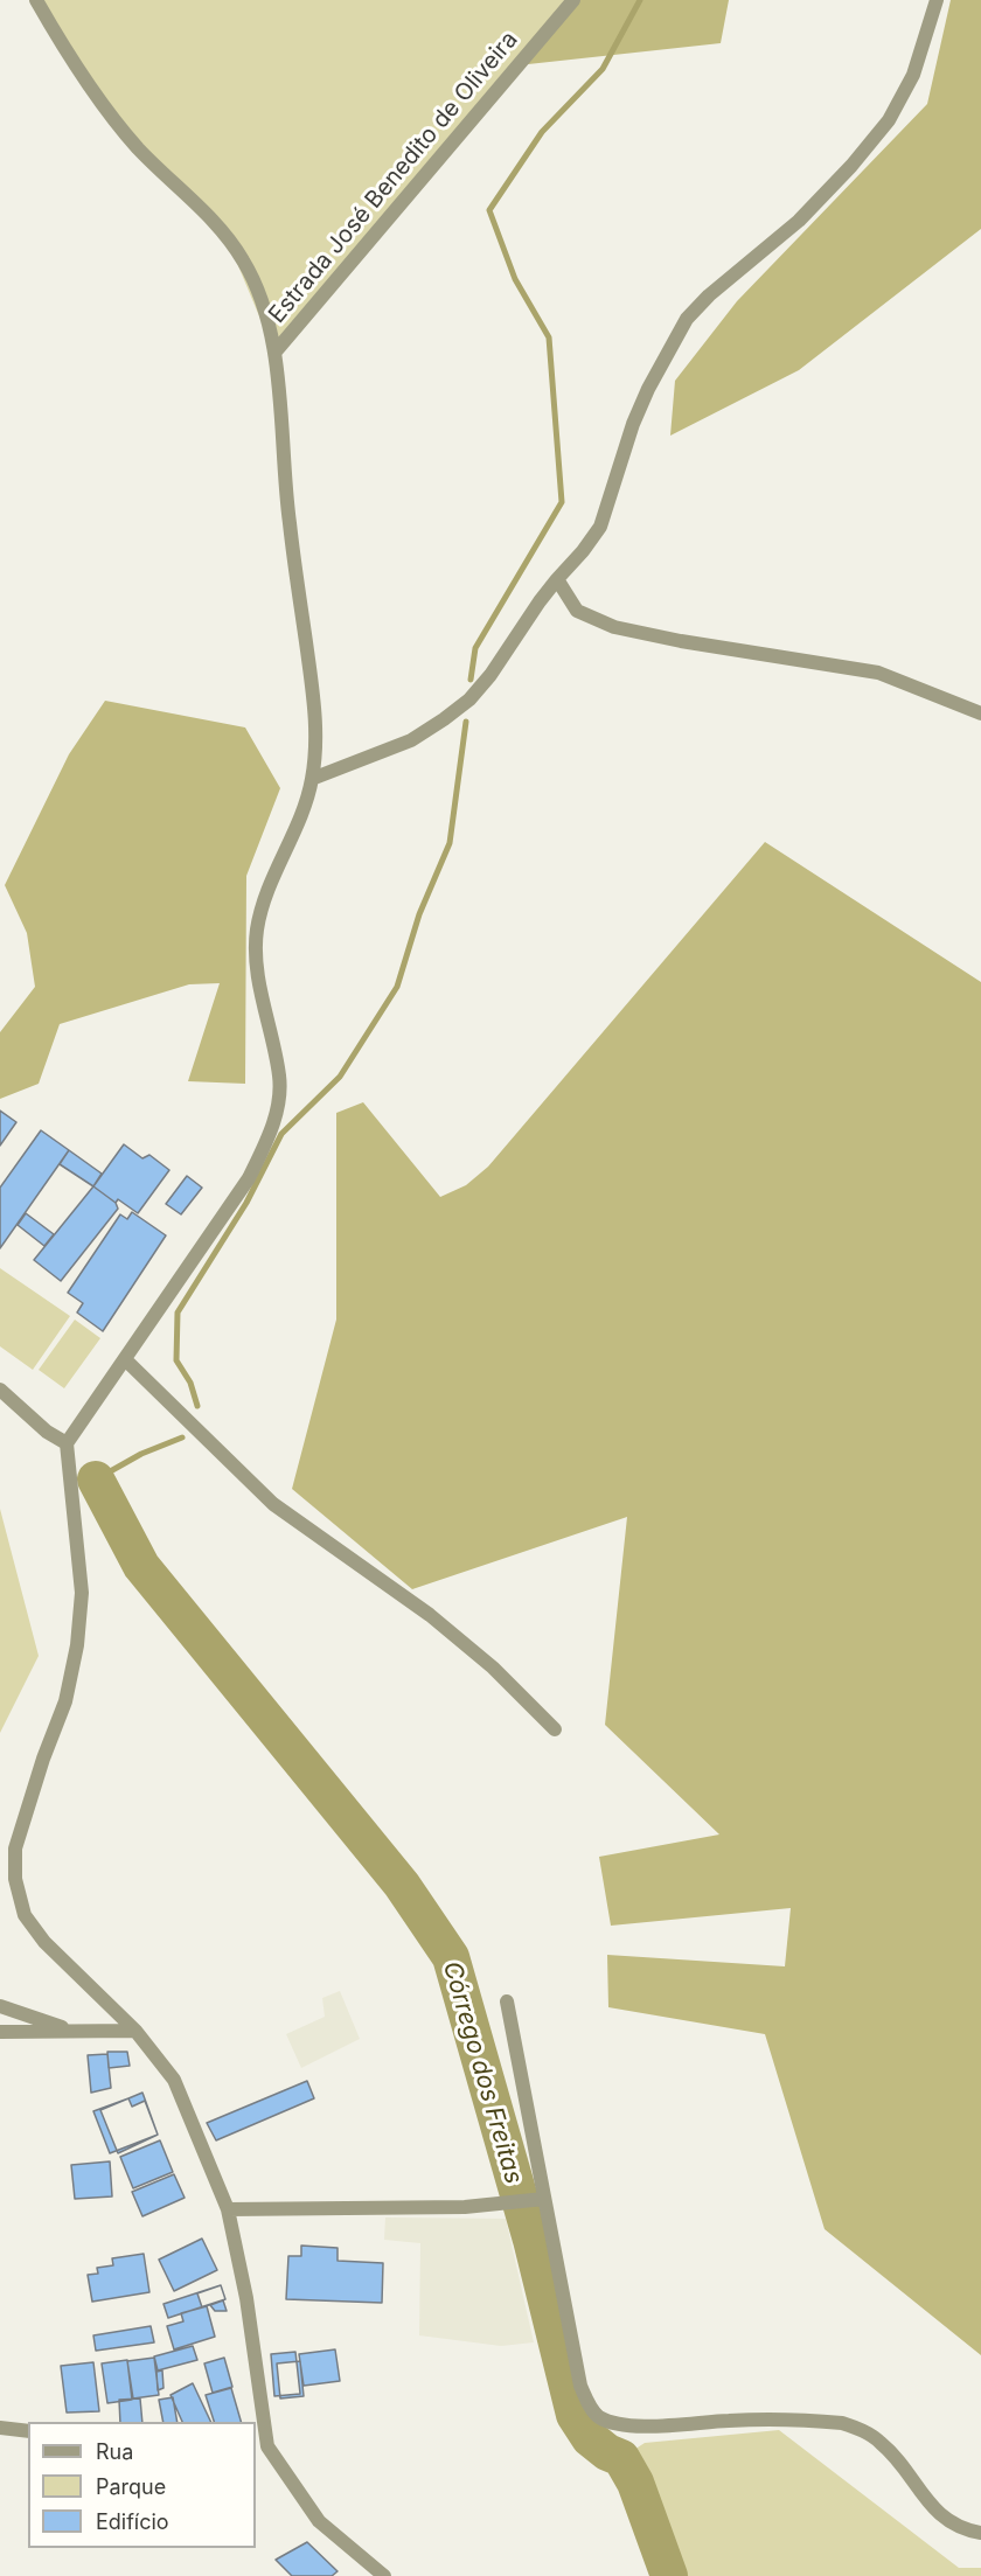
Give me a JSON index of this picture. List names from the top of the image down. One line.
{"streets":{"street":["Estrada José Benedito de Oliveira"]},"water":["Córrego dos Freitas"],"legend":["Rua","Parque","Edifício"]}
